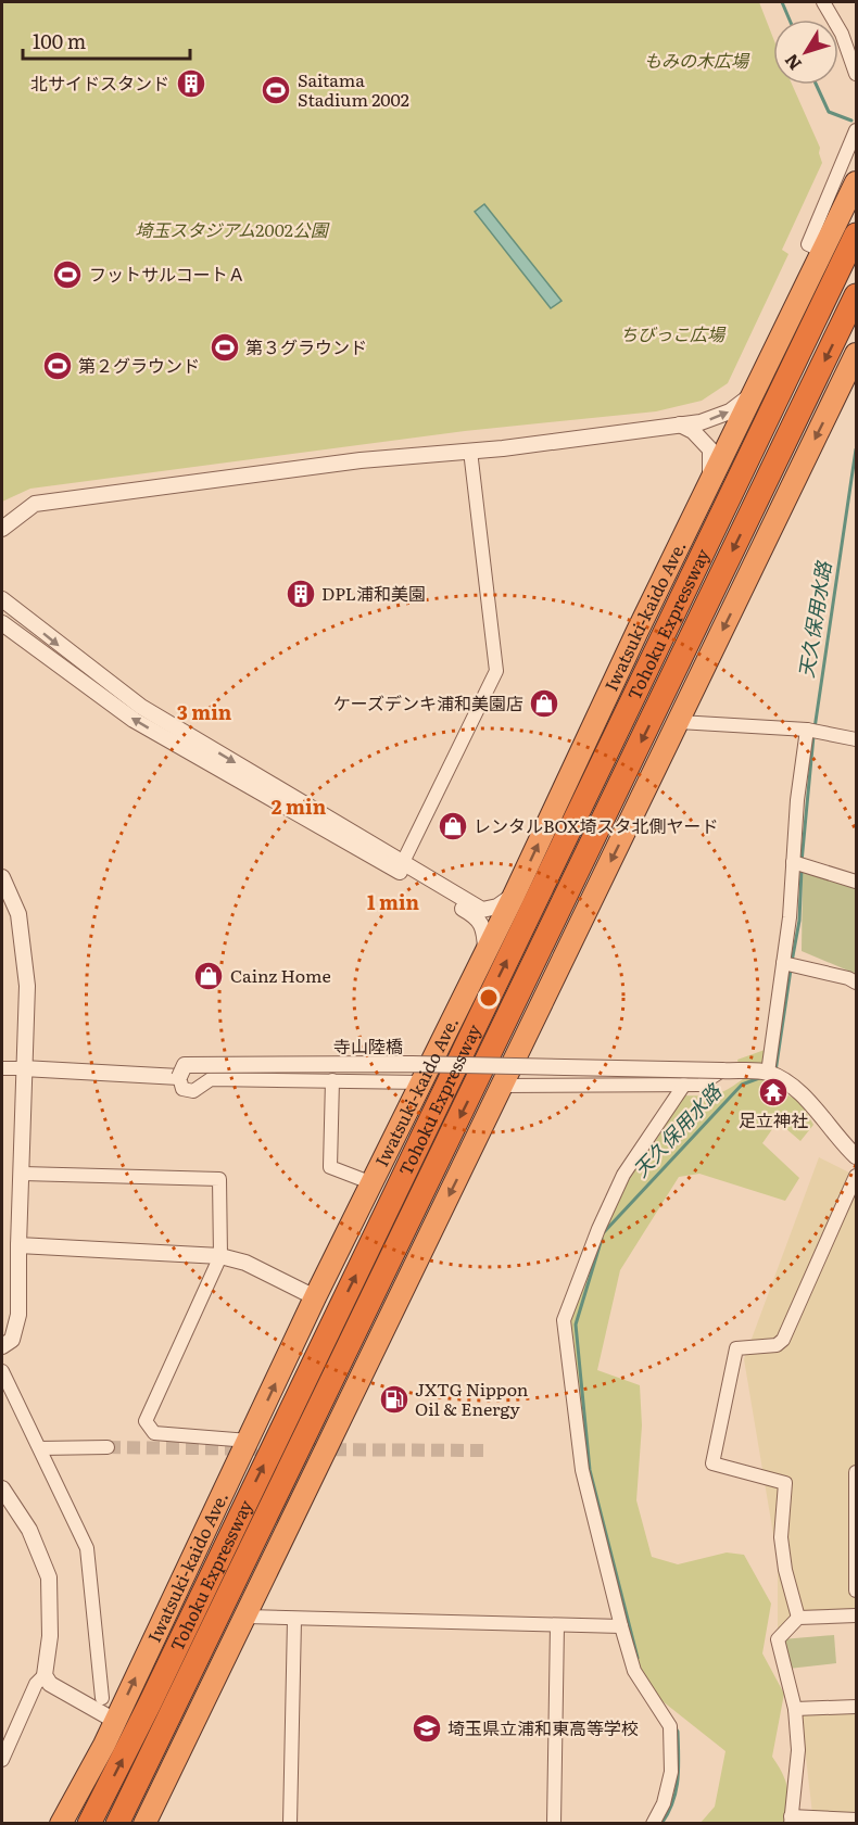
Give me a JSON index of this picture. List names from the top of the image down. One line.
{"streets":{"highway":["Iwatsuki-kaido Ave.","Tohoku Expressway"],"street":["寺山陸橋"]},"water":["天久保用水路"],"parks":["もみの木広場","埼玉スタジアム2002公園","ちびっこ広場"],"places":{"building":["北サイドスタンド","DPL浦和美園"],"sports":["Saitama Stadium 2002","フットサルコートＡ","第３グラウンド","第２グラウンド"],"shop":["ケーズデンキ浦和美園店","レンタルBOX埼スタ北側ヤード","Cainz Home"],"temple":["足立神社"],"fuel station":["JXTG Nippon Oil & Energy"],"school or university":["埼玉県立浦和東高等学校"]},"scale_bar":"100 m","north":"bottom left","rings":["3 min","2 min","1 min"]}
